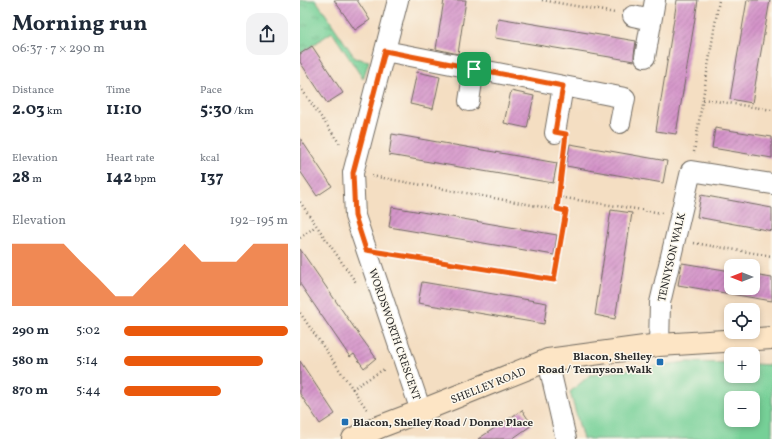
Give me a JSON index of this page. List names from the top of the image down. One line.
{"streets":{"street":["TENNYSON WALK","WORDSWORTH CRESCENT","SHELLEY ROAD"]},"crossings":[["TENNYSON WALK","SHELLEY ROAD"],["WORDSWORTH CRESCENT","SHELLEY ROAD"]],"places":{"transit":["Blacon, Shelley Road / Tennyson Walk","Blacon, Shelley Road / Donne Place"]},"north":"left","page":{"heading":["Morning run","06:37 · 7 × 290 m"],"stats":[["Distance","2.03 km"],["Time","11:10"],["Pace","5:30 /km"],["Elevation","28 m"],["Heart rate","142 bpm"],["kcal","137"]],"chart":["Elevation","192–195 m"],"map_buttons":["+","−"],"list":[{"name":"290 m","note":"5:02"},{"name":"580 m","note":"5:14"},{"name":"870 m","note":"5:44"}]}}
